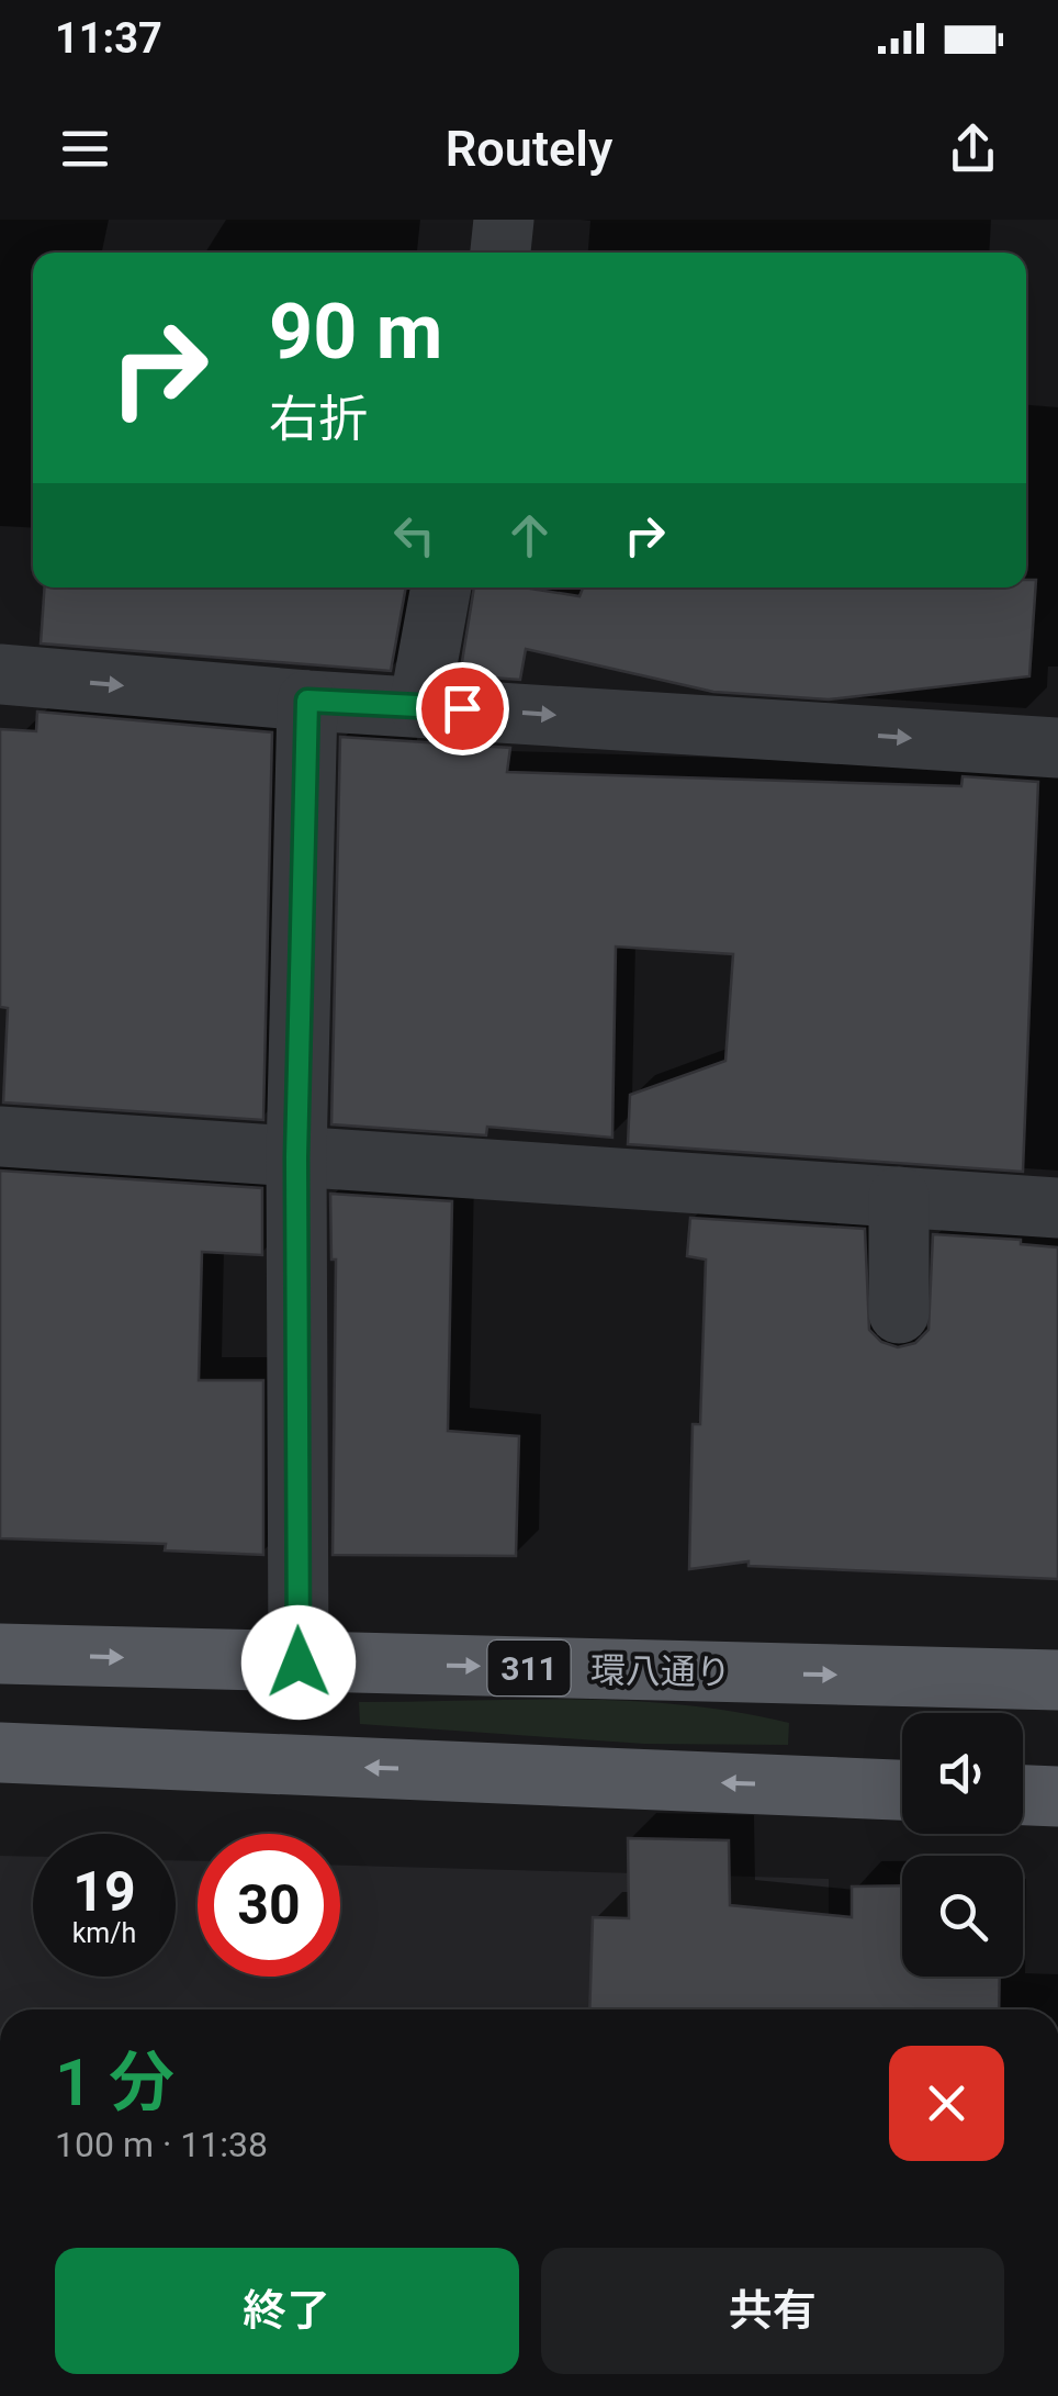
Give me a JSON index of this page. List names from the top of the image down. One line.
{"streets":{"main road":["311","環八通り"]},"page":{"status":"11:37","header":"Routely","turn":["90 m","右折"],"speed":"19 km/h","limit":"30","heading":["1 分","100 m · 11:38"],"buttons":["終了","共有"]}}
